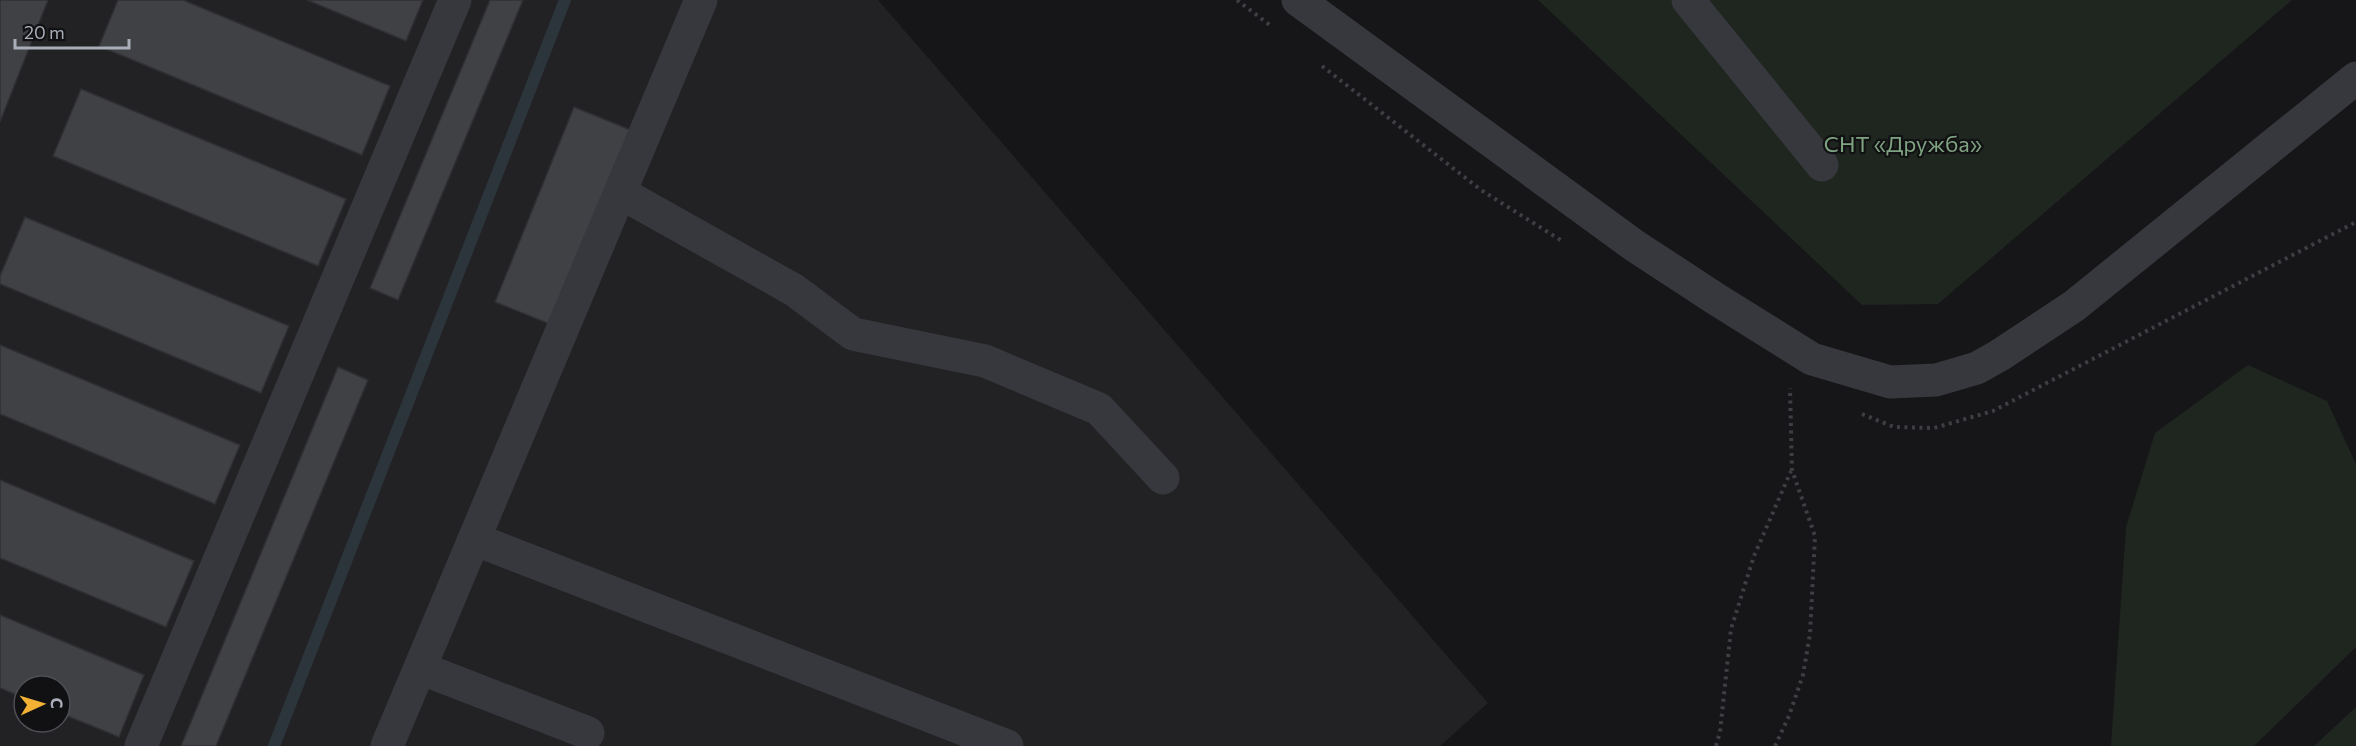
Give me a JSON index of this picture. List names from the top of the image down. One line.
{"parks":["СНТ «Дружба»"],"scale_bar":"20 m","north":"right"}
